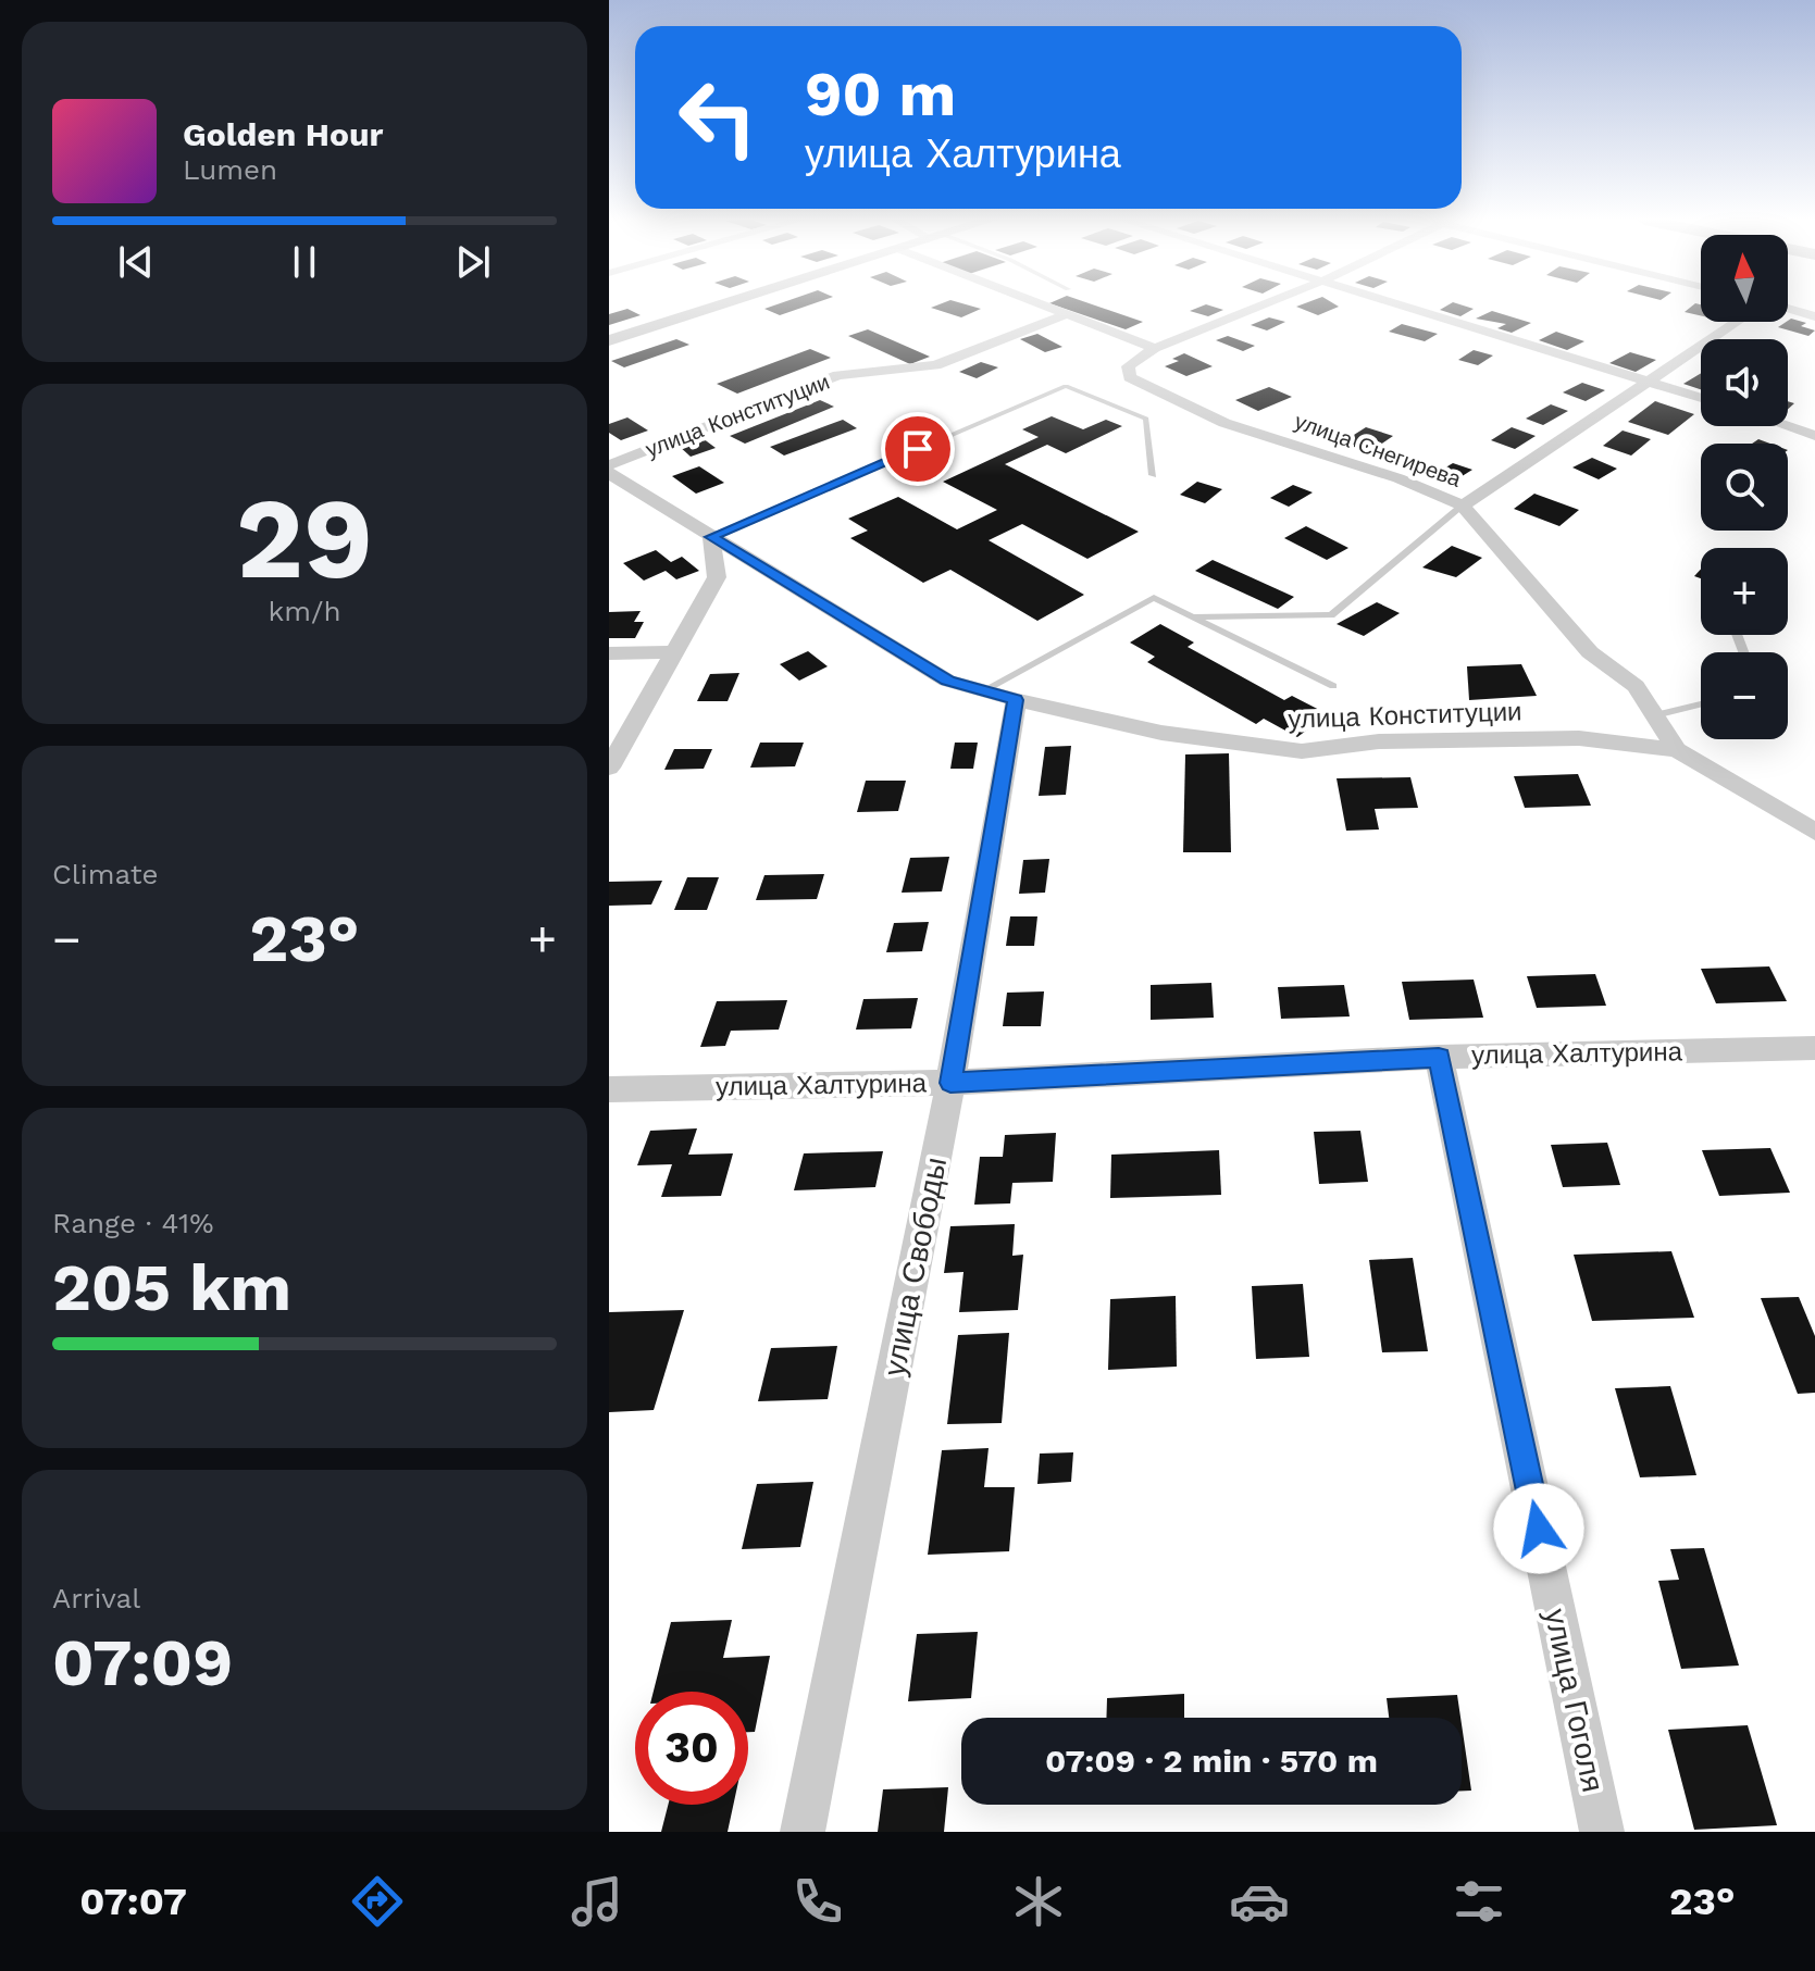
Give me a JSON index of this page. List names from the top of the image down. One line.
{"streets":{"street":["улица Конституции","улица Снегирева","улица Халтурина","улица Свободы","улица Гоголя"]},"crossings":[["улица Конституции","улица Снегирева"],["улица Конституции","улица Свободы"],["улица Халтурина","улица Свободы"],["улица Халтурина","улица Гоголя"]],"north":"top","page":{"turn":["90 m","улица Халтурина"],"song":["Golden Hour","Lumen"],"map_buttons":["+","−"],"tile":[["29","km/h"],"Climate",["Range · 41%","205 km"],["Arrival","07:09"]],"heat":["−","23°","+"],"limit":"30","trip":"07:09 · 2 min · 570 m","tabs":["07:07","23°"]}}
